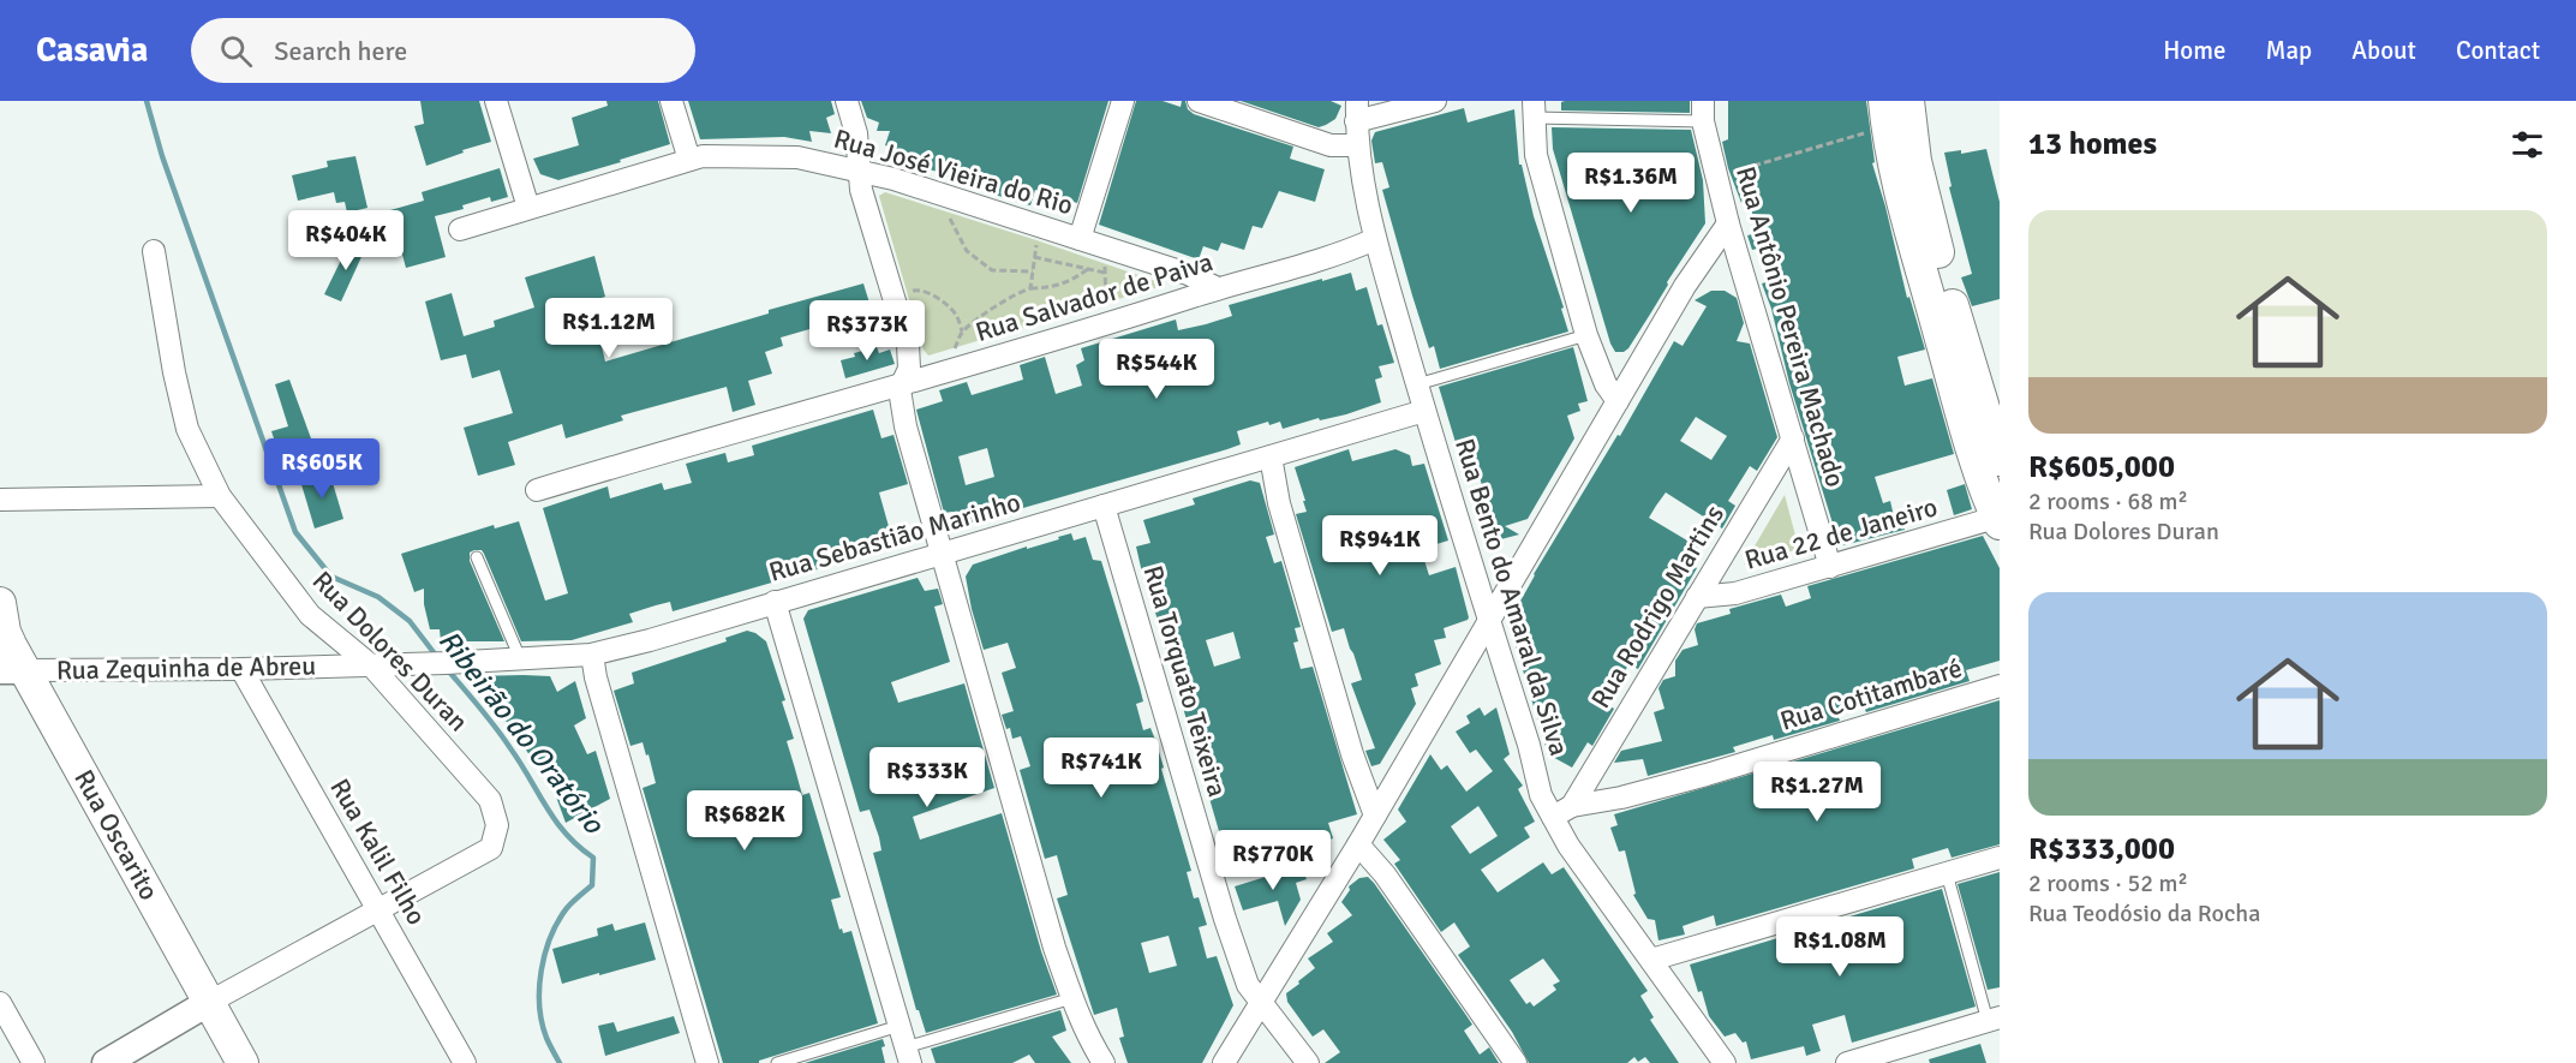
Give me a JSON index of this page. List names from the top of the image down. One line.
{"streets":{"main road":["Rua Oscarito"],"street":["Rua José Vieira do Rio","Rua Salvador de Paiva","Rua Antônio Pereira Machado","Rua 22 de Janeiro","Rua Sebastião Marinho","Rua Bento do Amaral da Silva","Rua Rodrigo Martins","Rua Dolores Duran","Rua Zequinha de Abreu","Rua Torquato Teixeira","Rua Cotitambaré","Rua Kalil Filho"]},"crossings":[["Rua José Vieira do Rio","Rua Salvador de Paiva"],["Rua Salvador de Paiva","Rua Bento do Amaral da Silva"],["Rua Antônio Pereira Machado","Rua 22 de Janeiro"],["Rua Antônio Pereira Machado","Rua Rodrigo Martins"],["Rua 22 de Janeiro","Rua Rodrigo Martins"],["Rua Sebastião Marinho","Rua Bento do Amaral da Silva"],["Rua Sebastião Marinho","Rua Dolores Duran"],["Rua Sebastião Marinho","Rua Zequinha de Abreu"],["Rua Sebastião Marinho","Rua Torquato Teixeira"],["Rua Bento do Amaral da Silva","Rua Rodrigo Martins"],["Rua Bento do Amaral da Silva","Rua Cotitambaré"],["Rua Rodrigo Martins","Rua Cotitambaré"],["Rua Dolores Duran","Rua Zequinha de Abreu"],["Rua Dolores Duran","Rua Kalil Filho"],["Rua Zequinha de Abreu","Rua Oscarito"],["Rua Zequinha de Abreu","Rua Kalil Filho"]],"water":["Ribeirão do Oratório"],"page":{"header":"Casavia","search":"Search here","nav":["Home","Map","About","Contact"],"heading":"13 homes","price":["R$1.36M","R$404K","R$1.12M","R$373K","R$544K","R$605K","R$941K","R$741K","R$333K","R$1.27M","R$682K","R$770K","R$1.08M"],"list":[{"name":"R$605,000","note":"2 rooms · 68 m² · Rua Dolores Duran"},{"name":"R$333,000","note":"2 rooms · 52 m² · Rua Teodósio da Rocha"}]}}
